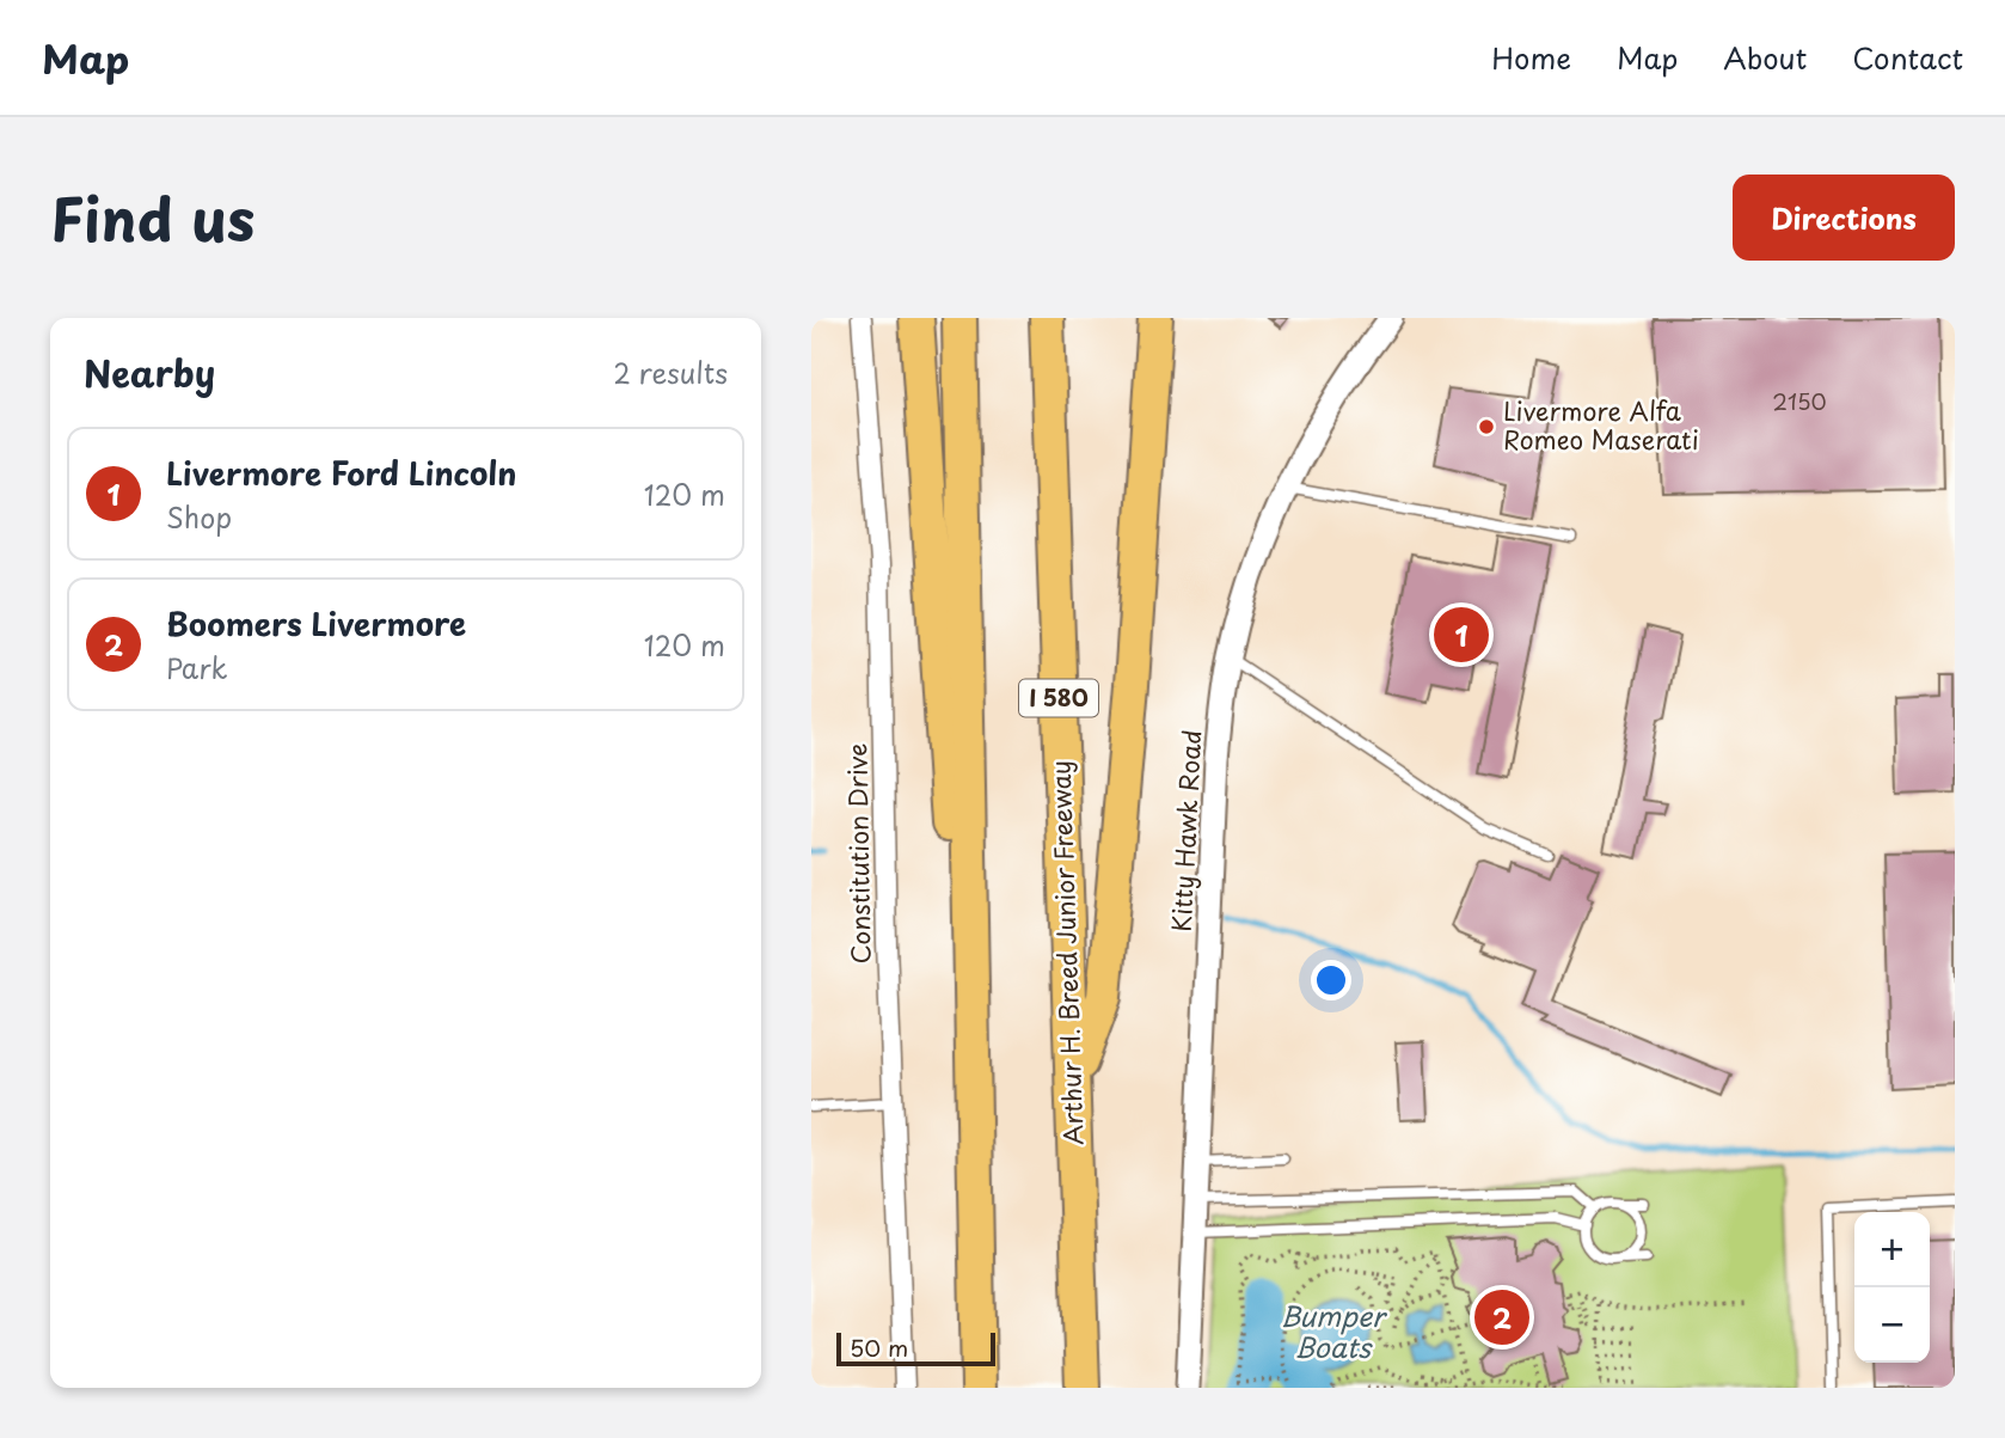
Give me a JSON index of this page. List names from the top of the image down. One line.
{"streets":{"highway":["I 580","Arthur H. Breed Junior Freeway"],"street":["Kitty Hawk Road","Constitution Drive"]},"water":["Bumper Boats"],"places":["Livermore Alfa Romeo Maserati"],"house_numbers":["2150"],"scale_bar":"50 m","page":{"header":"Map","nav":["Home","Map","About","Contact"],"title":"Find us","buttons":"Directions","heading":["Nearby","2 results"],"list":[{"mark":"1","name":"Livermore Ford Lincoln","note":"Shop","value":"120 m"},{"mark":"2","name":"Boomers Livermore","note":"Park","value":"120 m"}],"pins":["1","2"],"map_buttons":["+","−"],"scale":"50 m"}}
